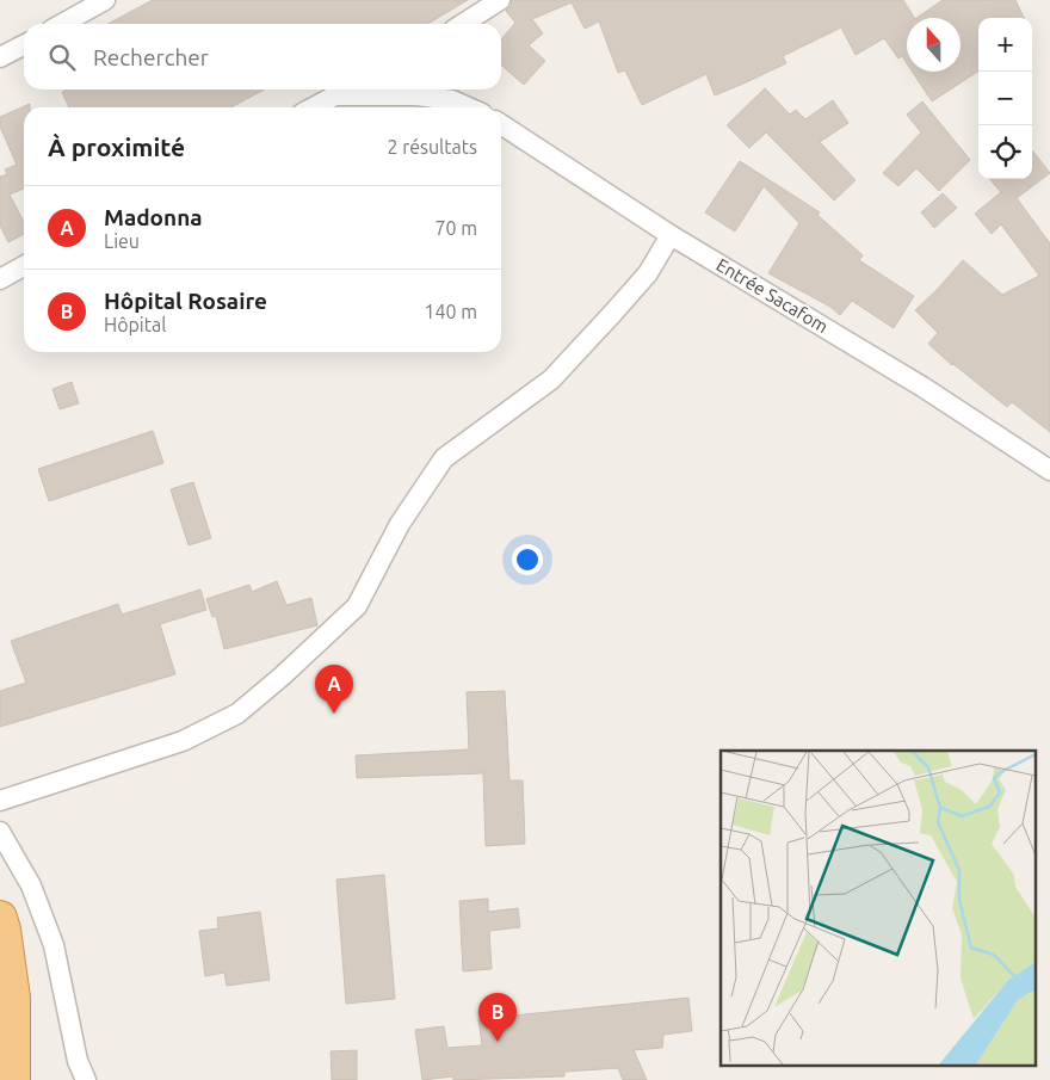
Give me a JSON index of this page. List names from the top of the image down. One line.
{"streets":{"street":["Entrée Sacafom"]},"north":"top","page":{"map_buttons":["+","−"],"search":"Rechercher","heading":["À proximité","2 résultats"],"list":[{"mark":"A","name":"Madonna","note":"Lieu","value":"70 m"},{"mark":"B","name":"Hôpital Rosaire","note":"Hôpital","value":"140 m"}],"pins":["A","B"]}}
